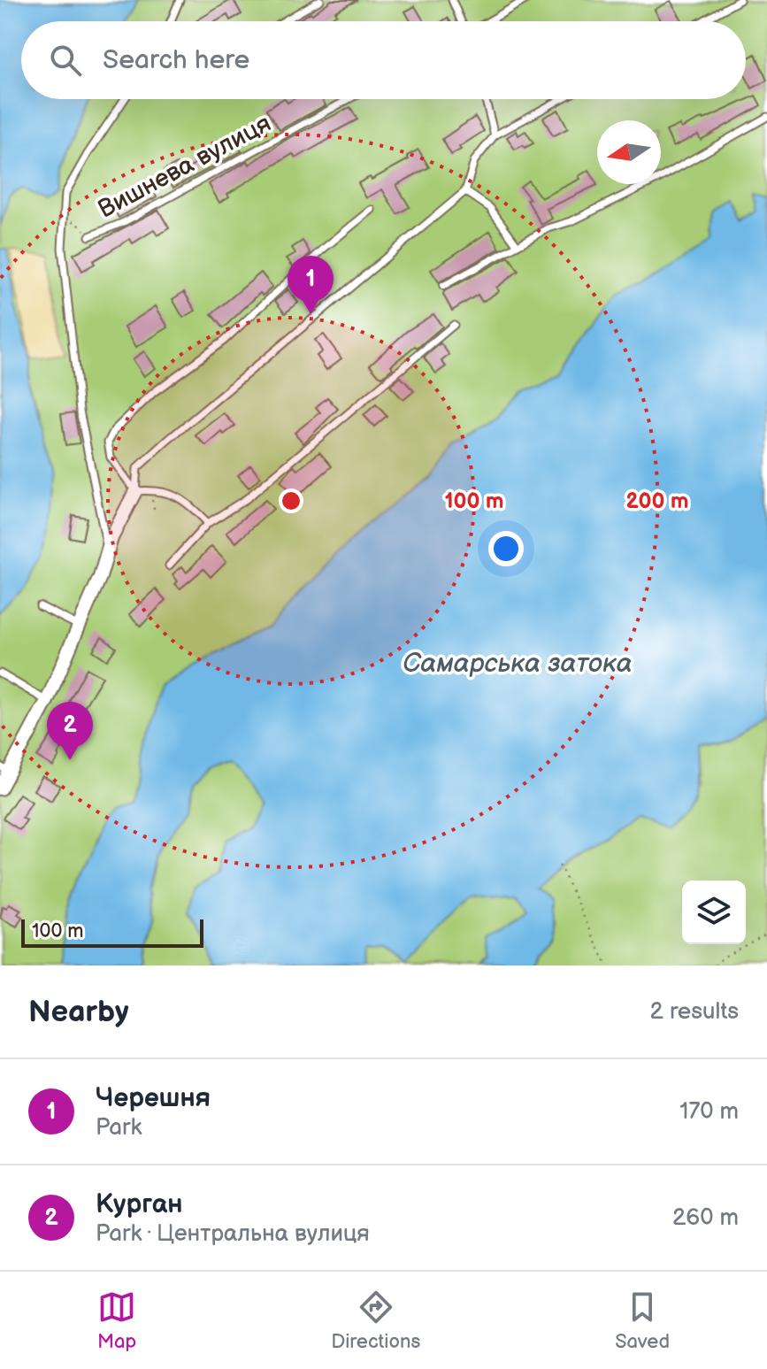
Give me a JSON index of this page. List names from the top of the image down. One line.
{"streets":{"lane":["Вишнева вулиця"]},"water":["Самарська затока"],"scale_bar":"100 m","north":"left","page":{"search":"Search here","pins":["1","2"],"scale":"100 m","heading":["Nearby","2 results"],"list":[{"mark":"1","name":"Черешня","note":"Park","value":"170 m"},{"mark":"2","name":"Курган","note":"Park · Центральна вулиця","value":"260 m"}],"nav":["Map","Directions","Saved"]},"rings":["100 m","200 m"]}
